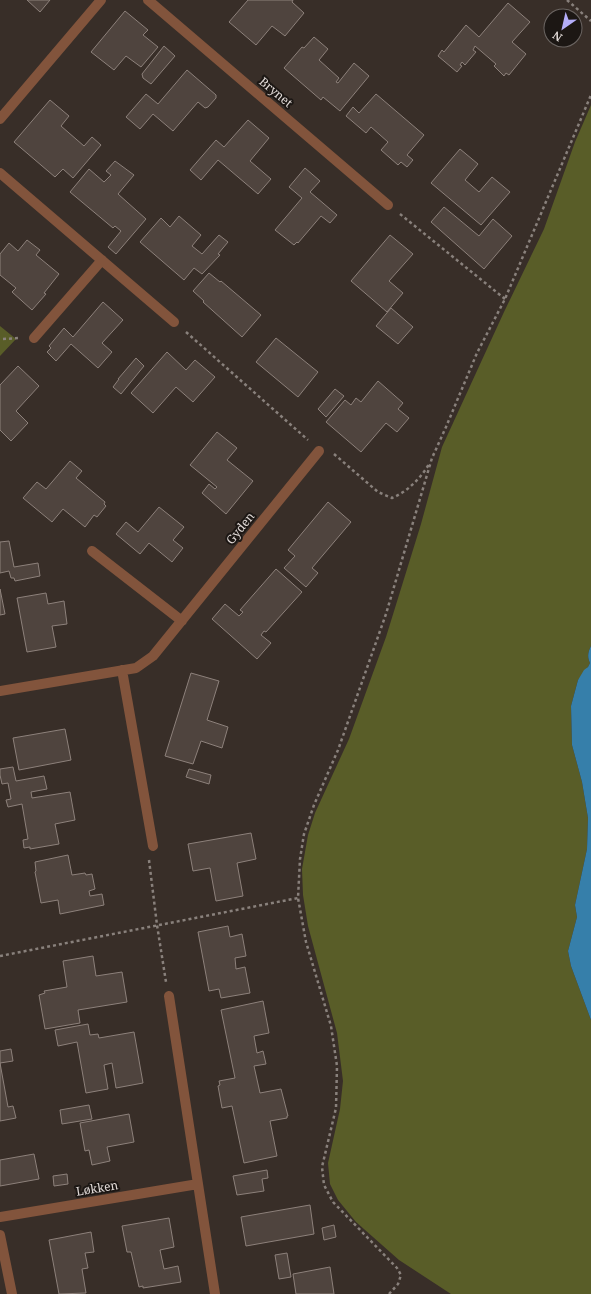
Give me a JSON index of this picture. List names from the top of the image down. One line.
{"streets":{"street":["Brynet","Gyden","Løkken"]},"north":"bottom left"}
